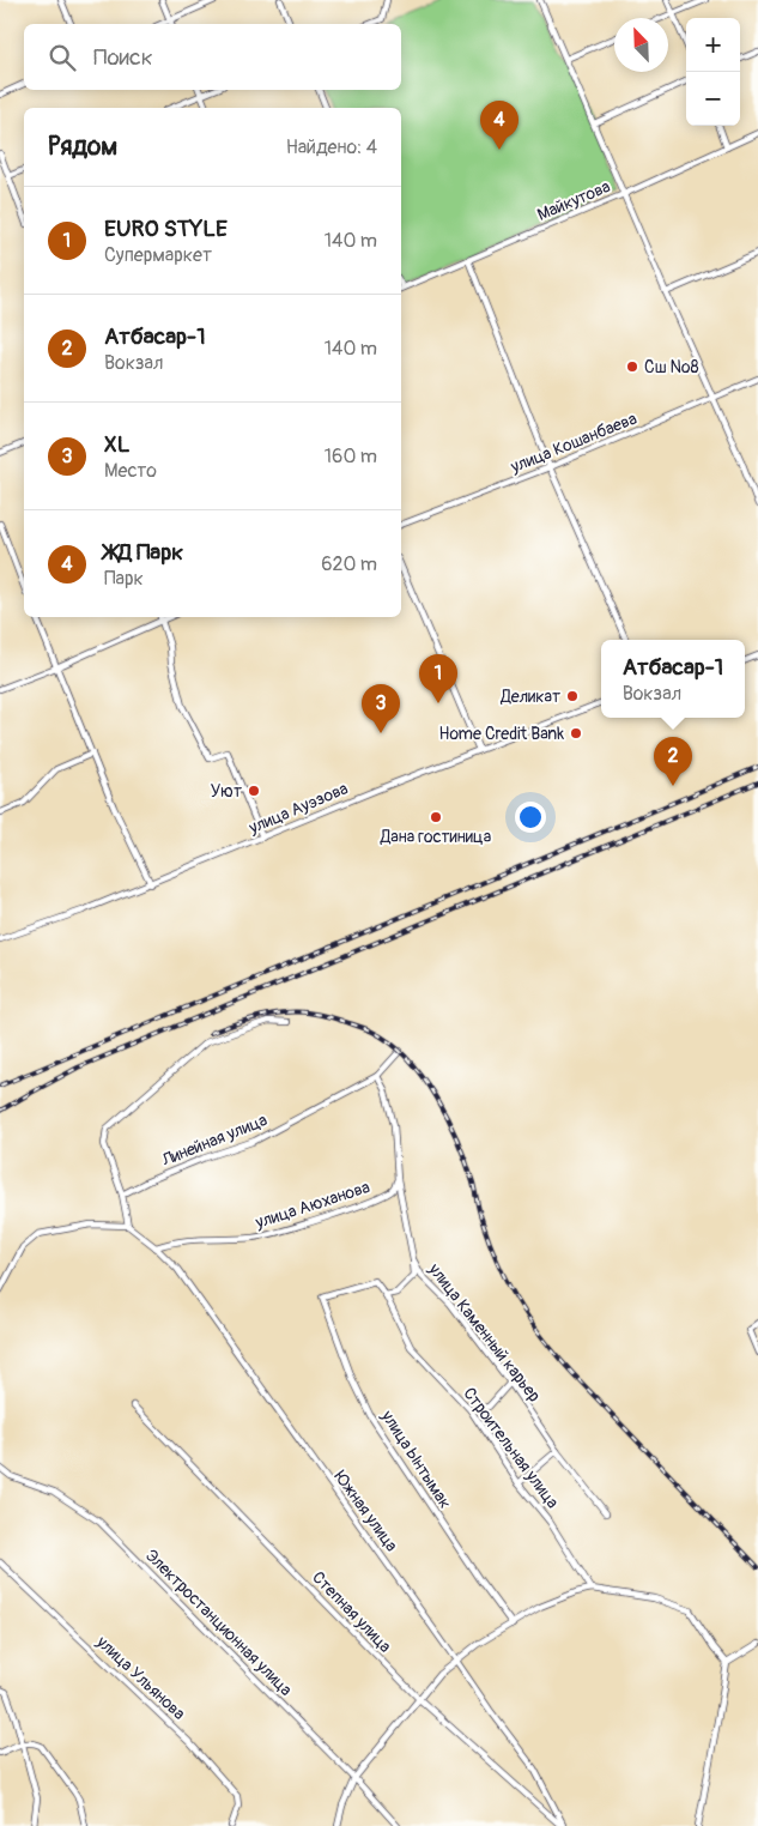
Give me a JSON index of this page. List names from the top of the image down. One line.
{"streets":{"street":["Майкутова","улица Кошанбаева","улица Ауэзова","Линейная улица","улица Аюханова","улица Каменный карьер","Строительная улица","улица Ынтымак","Южная улица","Степная улица","Электростанционная улица","улица Ульянова"]},"crossings":[["Линейная улица","улица Каменный карьер"],["улица Аюханова","улица Каменный карьер"],["улица Аюханова","Южная улица"],["Строительная улица","улица Ынтымак"],["Южная улица","Степная улица"]],"places":["Сш №8","Деликат","Home Credit Bank","Уют","Дана гостиница"],"north":"top left","page":{"map_buttons":["+","−"],"search":"Поиск","pins":["4","1","3","2"],"heading":["Рядом","Найдено: 4"],"list":[{"mark":"1","name":"EURO STYLE","note":"Супермаркет","value":"140 m"},{"mark":"2","name":"Атбасар-1","note":"Вокзал","value":"140 m"},{"mark":"3","name":"XL","note":"Место","value":"160 m"},{"mark":"4","name":"ЖД Парк","note":"Парк","value":"620 m"}],"popup":["Атбасар-1","Вокзал"]}}
